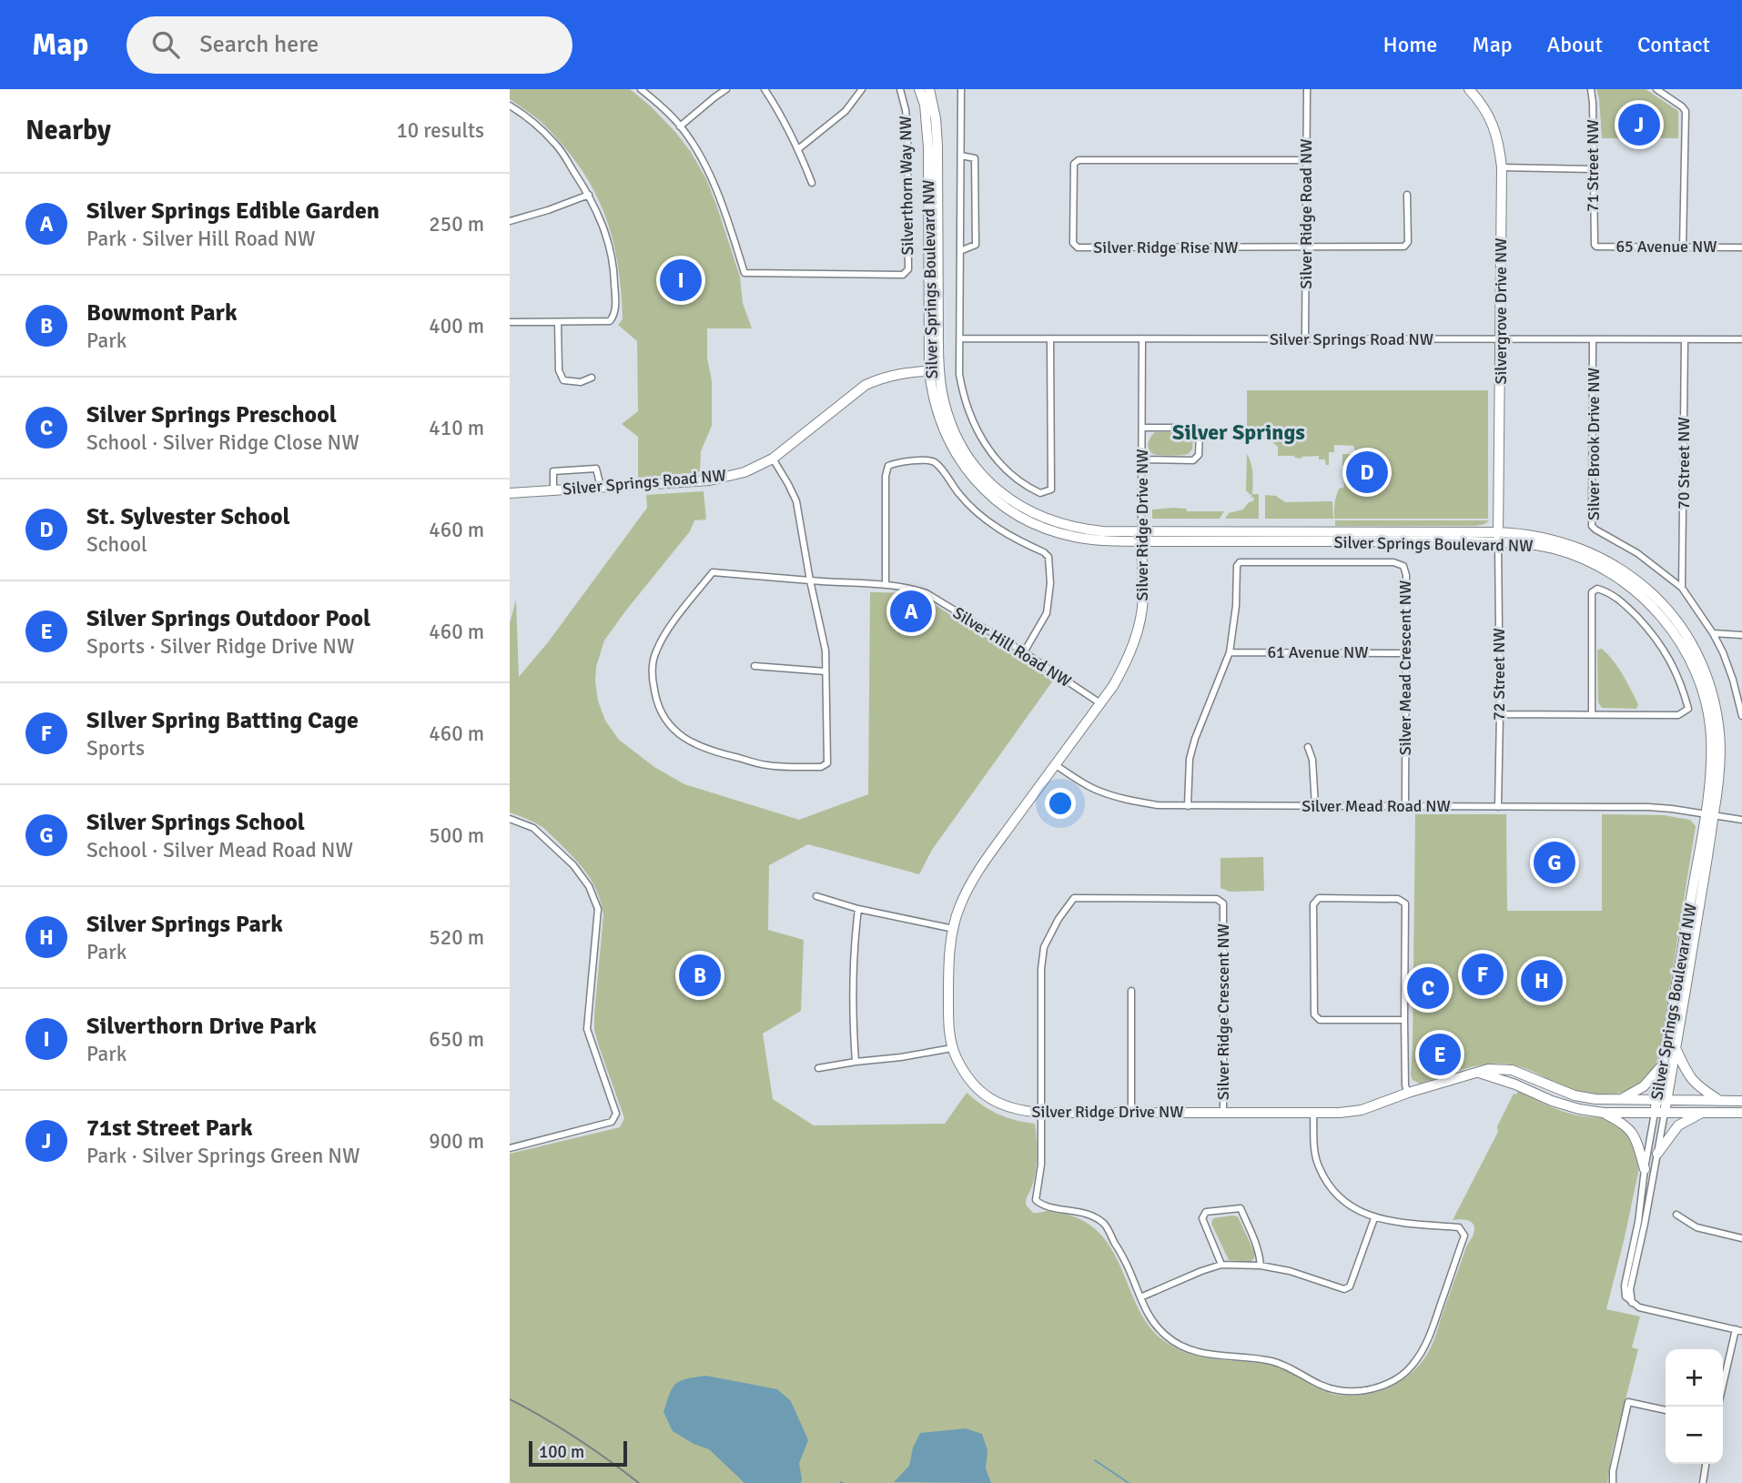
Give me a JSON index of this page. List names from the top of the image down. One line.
{"streets":{"street":["71 Street NW","Silverthorn Way NW","Silver Ridge Road NW","65 Avenue NW","Silver Ridge Rise NW","Silver Springs Boulevard NW","Silvergrove Drive NW","Silver Springs Road NW","Silver Brook Drive NW","70 Street NW","Silver Ridge Drive NW","Silver Hill Road NW","61 Avenue NW","Silver Mead Crescent NW","72 Street NW","Silver Mead Road NW","Silver Ridge Crescent NW"]},"crossings":[["71 Street NW","65 Avenue NW"],["Silver Ridge Road NW","Silver Ridge Rise NW"],["Silver Ridge Road NW","Silver Springs Road NW"],["Silver Springs Boulevard NW","Silvergrove Drive NW"],["Silver Springs Boulevard NW","Silver Springs Road NW"],["Silver Springs Boulevard NW","Silver Ridge Drive NW"],["Silver Springs Boulevard NW","72 Street NW"],["Silver Springs Boulevard NW","Silver Mead Road NW"],["Silvergrove Drive NW","Silver Springs Road NW"],["Silvergrove Drive NW","72 Street NW"],["Silver Springs Road NW","Silver Brook Drive NW"],["Silver Springs Road NW","70 Street NW"],["Silver Springs Road NW","Silver Ridge Drive NW"],["Silver Brook Drive NW","70 Street NW"],["Silver Ridge Drive NW","Silver Hill Road NW"],["Silver Ridge Drive NW","Silver Mead Road NW"],["Silver Ridge Drive NW","Silver Ridge Crescent NW"],["61 Avenue NW","Silver Mead Crescent NW"],["Silver Mead Crescent NW","Silver Mead Road NW"],["72 Street NW","Silver Mead Road NW"]],"districts":["Silver Springs"],"scale_bar":"100 m","page":{"header":"Map","search":"Search here","nav":["Home","Map","About","Contact"],"heading":["Nearby","10 results"],"pins":["J","I","D","A","G","F","B","H","C","E"],"list":[{"mark":"A","name":"Silver Springs Edible Garden","note":"Park · Silver Hill Road NW","value":"250 m"},{"mark":"B","name":"Bowmont Park","note":"Park","value":"400 m"},{"mark":"C","name":"Silver Springs Preschool","note":"School · Silver Ridge Close NW","value":"410 m"},{"mark":"D","name":"St. Sylvester School","note":"School","value":"460 m"},{"mark":"E","name":"Silver Springs Outdoor Pool","note":"Sports · Silver Ridge Drive NW","value":"460 m"},{"mark":"F","name":"SIlver Spring Batting Cage","note":"Sports","value":"460 m"},{"mark":"G","name":"Silver Springs School","note":"School · Silver Mead Road NW","value":"500 m"},{"mark":"H","name":"Silver Springs Park","note":"Park","value":"520 m"},{"mark":"I","name":"Silverthorn Drive Park","note":"Park","value":"650 m"},{"mark":"J","name":"71st Street Park","note":"Park · Silver Springs Green NW","value":"900 m"}],"map_buttons":["+","−"],"scale":"100 m"}}
